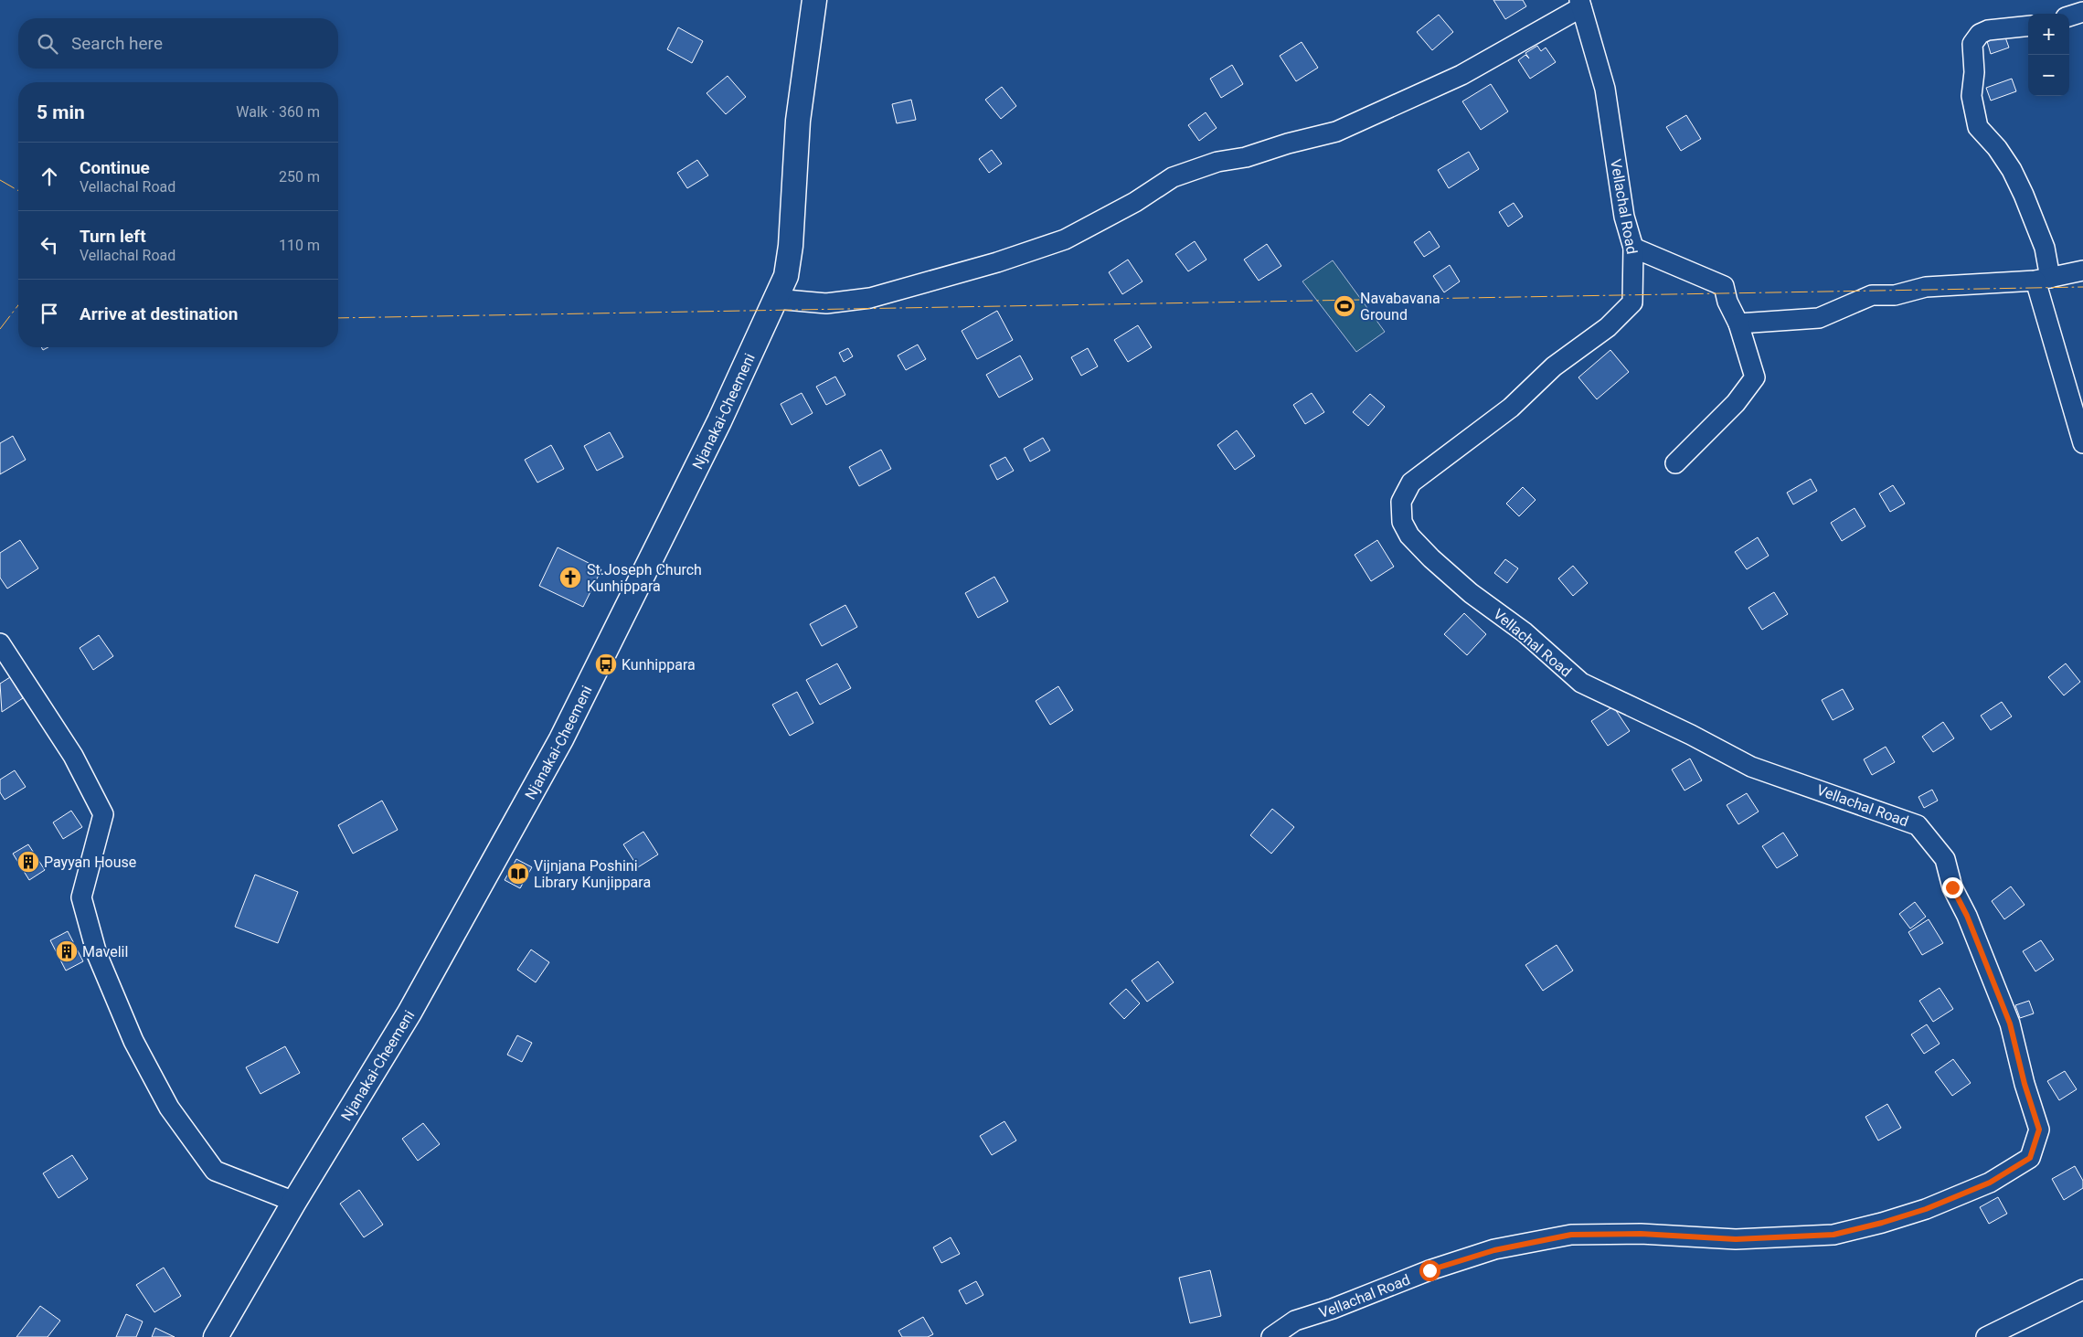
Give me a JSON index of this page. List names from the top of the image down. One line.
{"streets":{"main road":["Njanakai-Cheemeni"],"street":["Vellachal Road"]},"places":{"sports":["Navabavana Ground"],"church":["St.Joseph Church Kunhippara"],"bus stop":["Kunhippara"],"building":["Payyan House","Mavelil"],"library":["Vijnjana Poshini Library Kunjippara"]},"page":{"map_buttons":["+","−"],"search":"Search here","heading":["5 min","Walk · 360 m"],"list":[["Continue","Vellachal Road","250 m"],["Turn left","Vellachal Road","110 m"],"Arrive at destination"]}}
